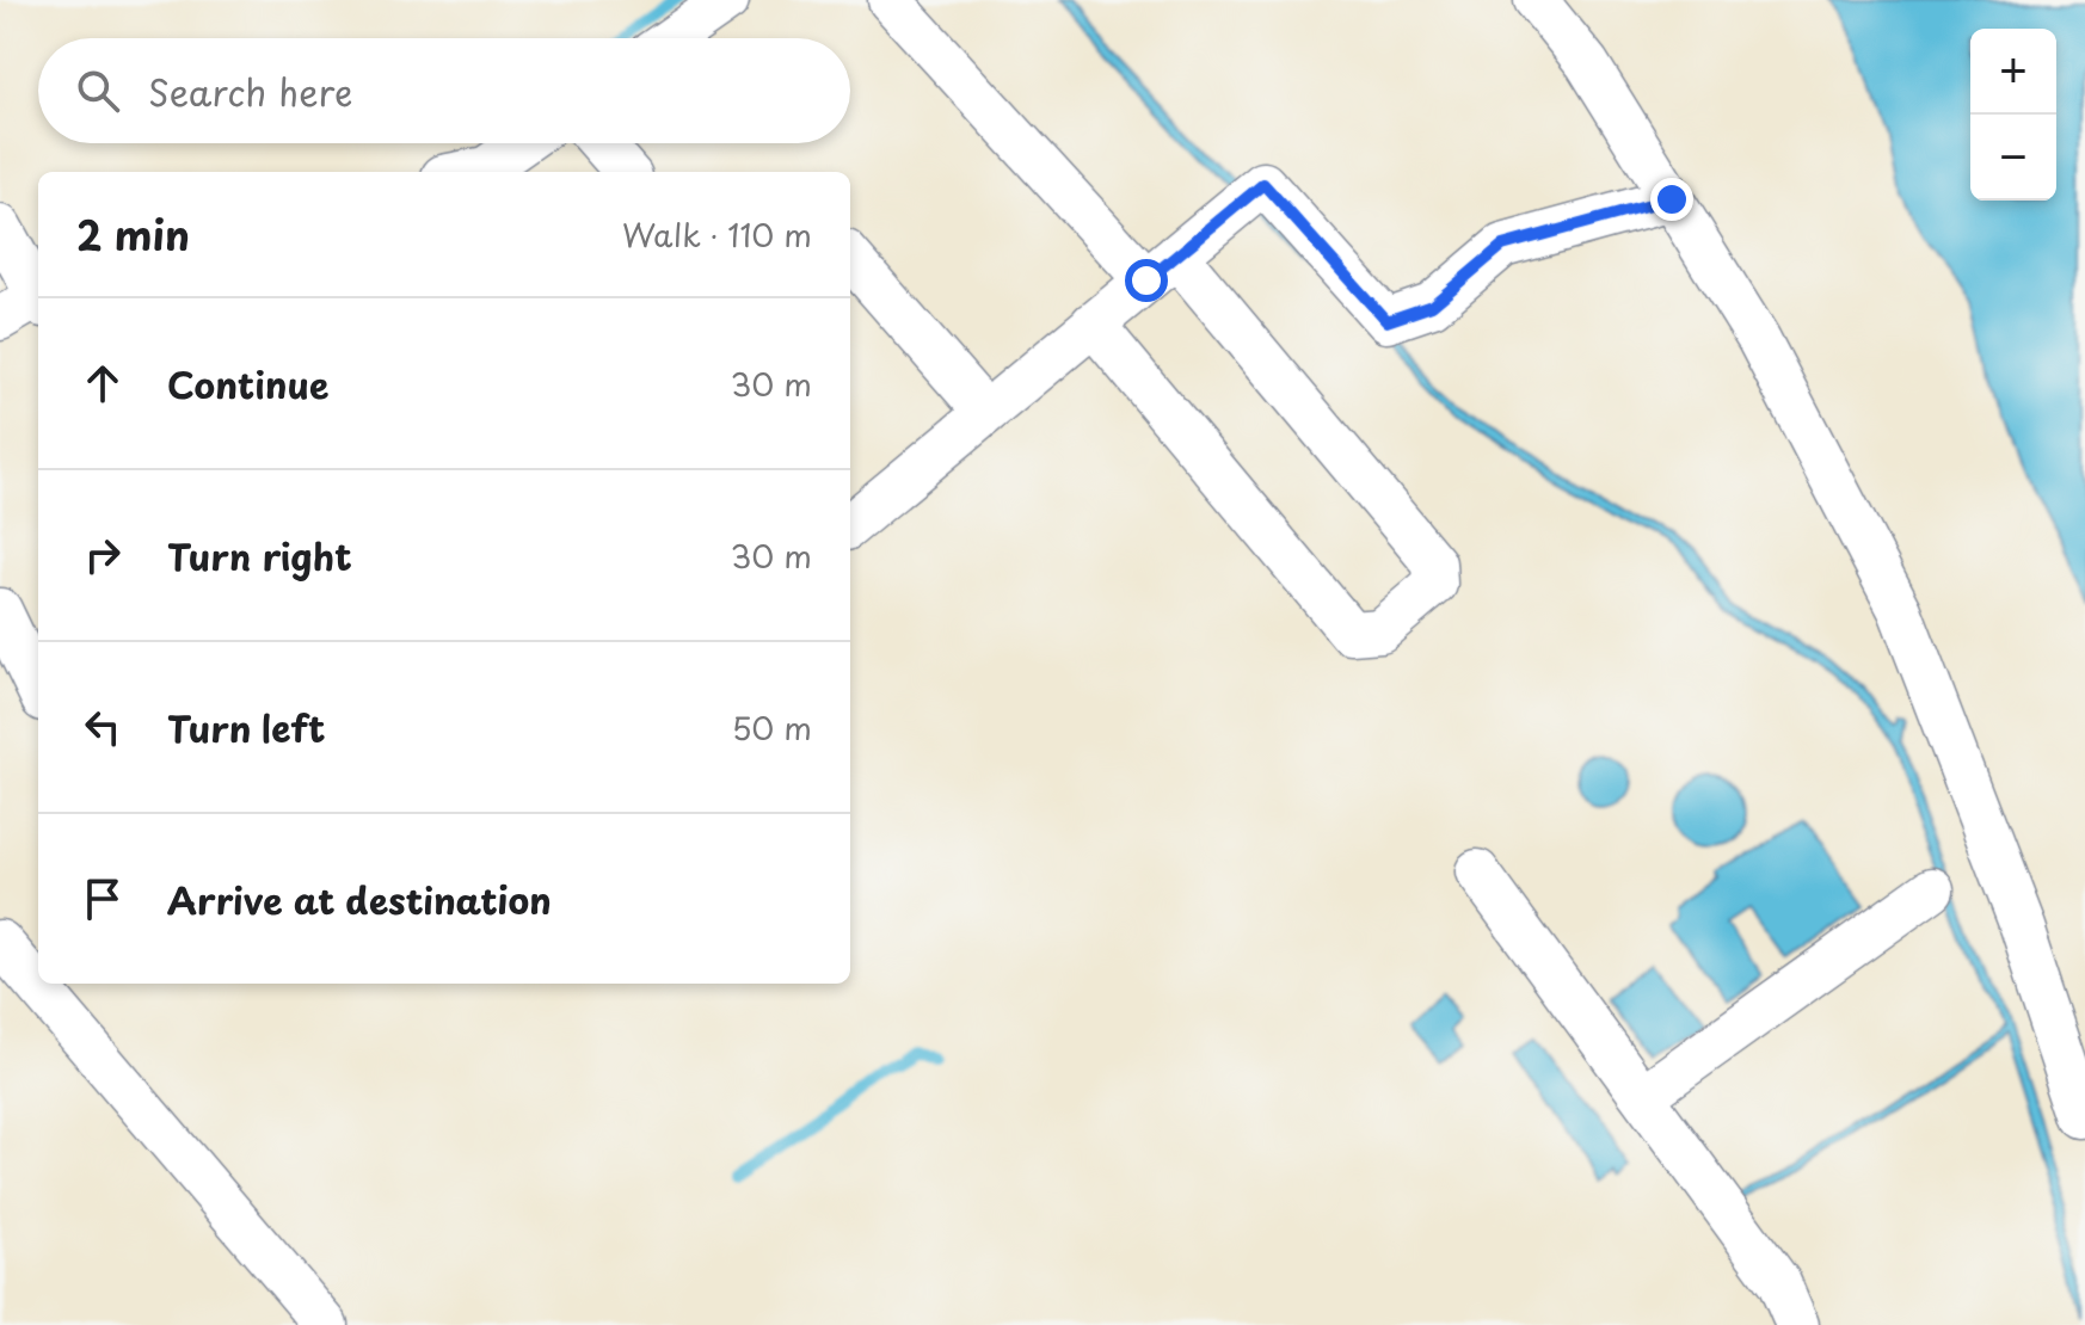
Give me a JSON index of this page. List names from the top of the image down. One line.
{"page":{"map_buttons":["+","−"],"search":"Search here","heading":["2 min","Walk · 110 m"],"list":[["Continue","30 m"],["Turn right","30 m"],["Turn left","50 m"],"Arrive at destination"]}}
